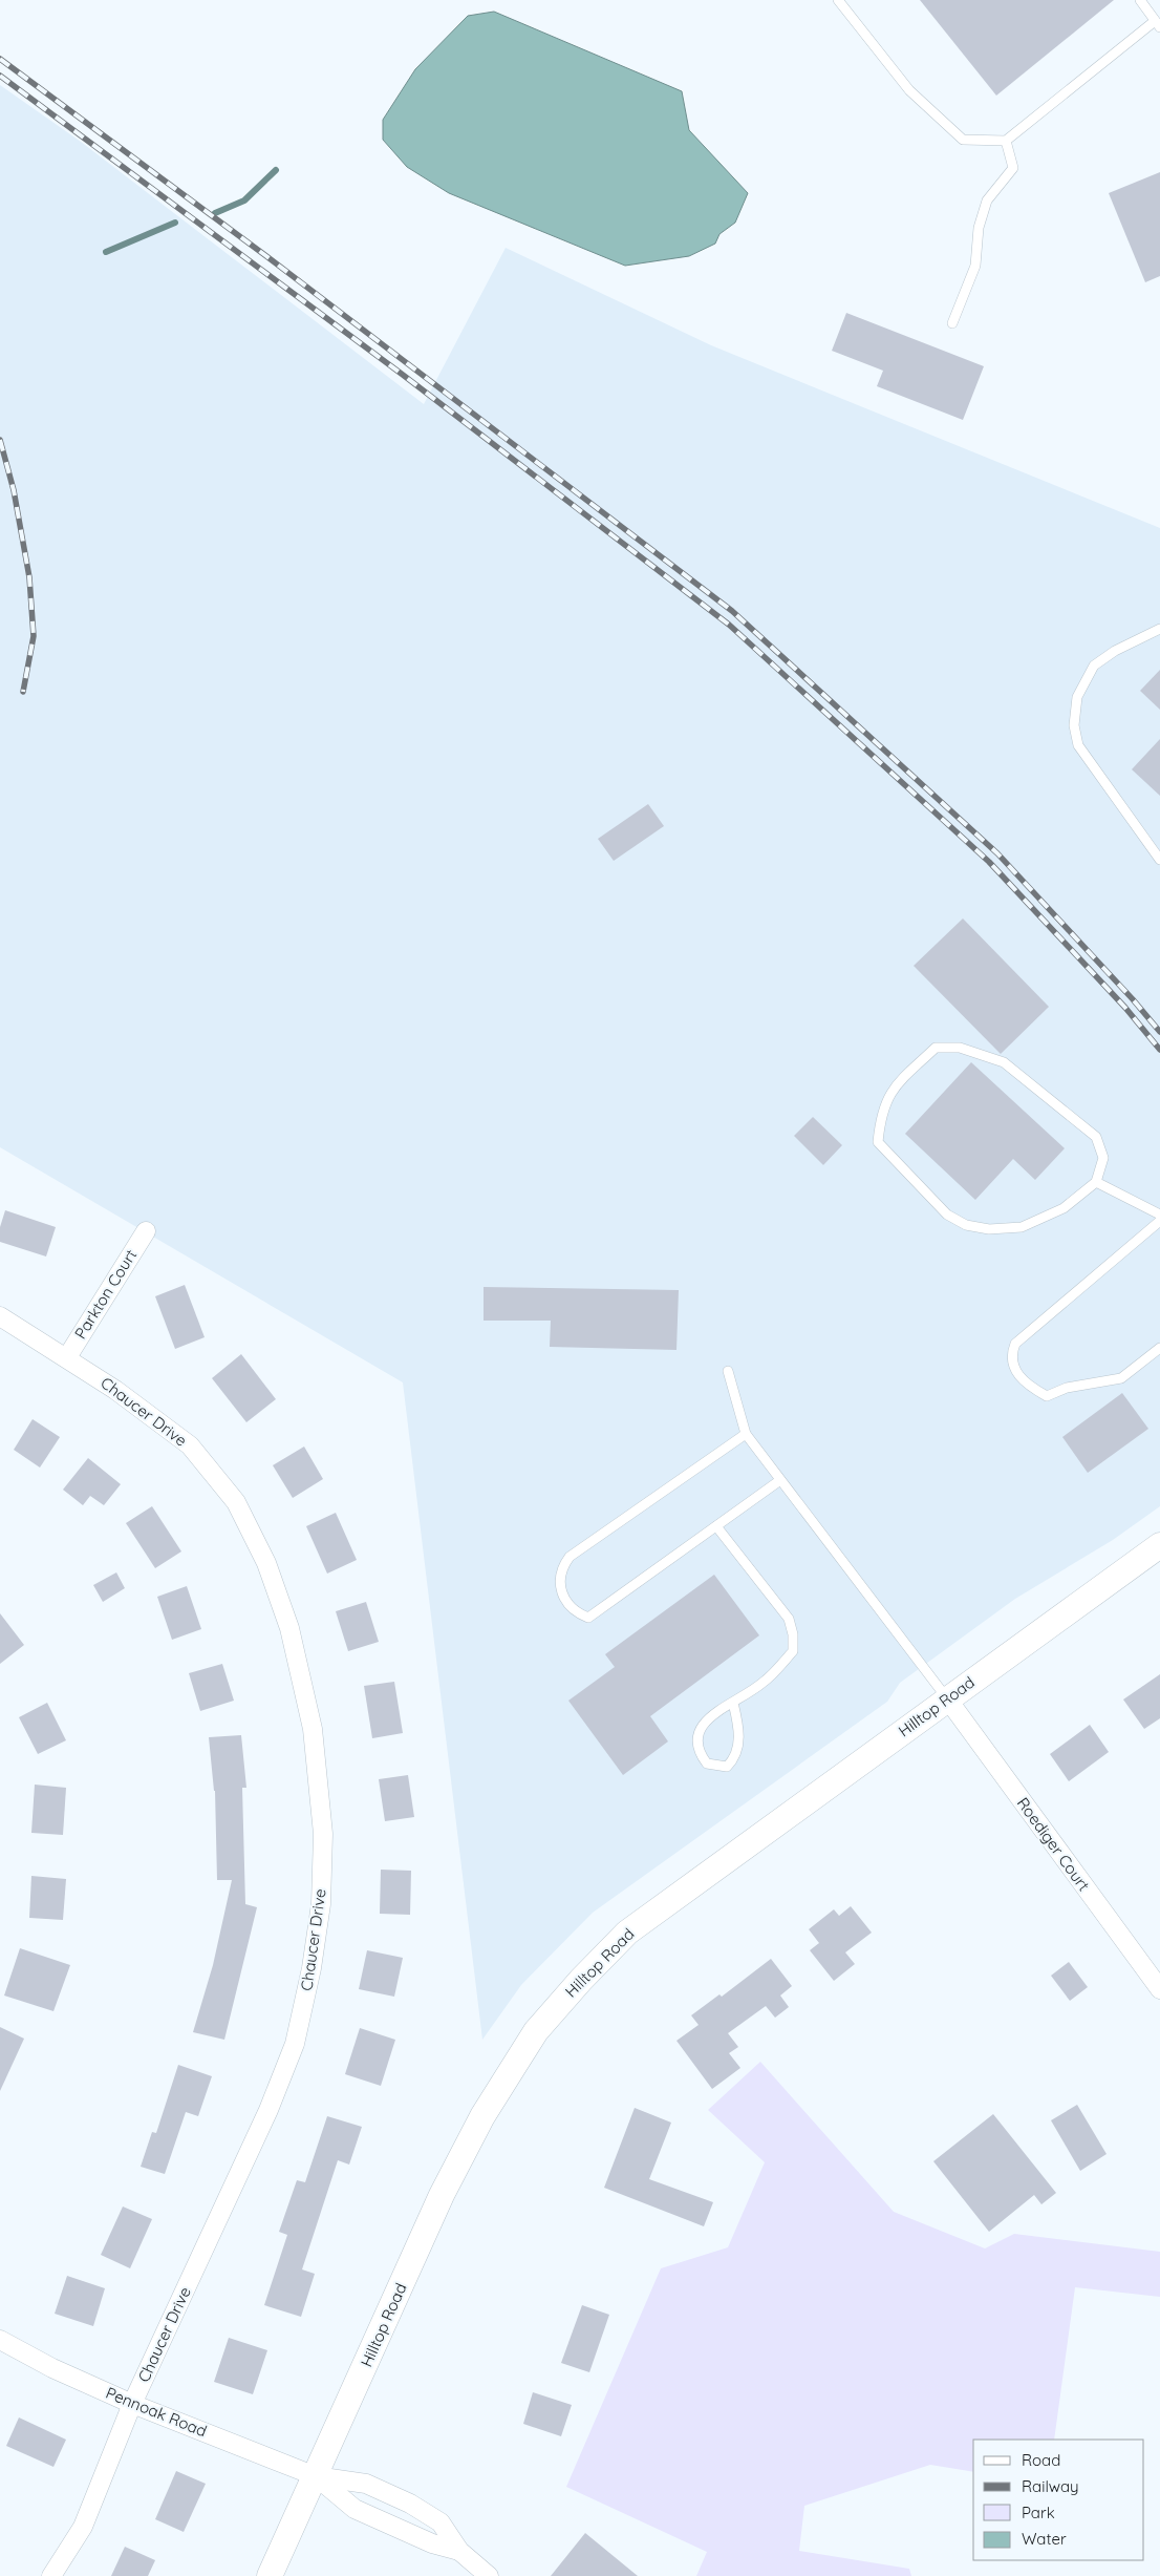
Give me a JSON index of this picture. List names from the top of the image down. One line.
{"streets":{"main road":["Hilltop Road"],"street":["Parkton Court","Chaucer Drive","Roediger Court","Pennoak Road"]},"crossings":[["Parkton Court","Chaucer Drive"],["Chaucer Drive","Pennoak Road"],["Hilltop Road","Roediger Court"],["Hilltop Road","Pennoak Road"]],"legend":["Road","Railway","Park","Water"]}
